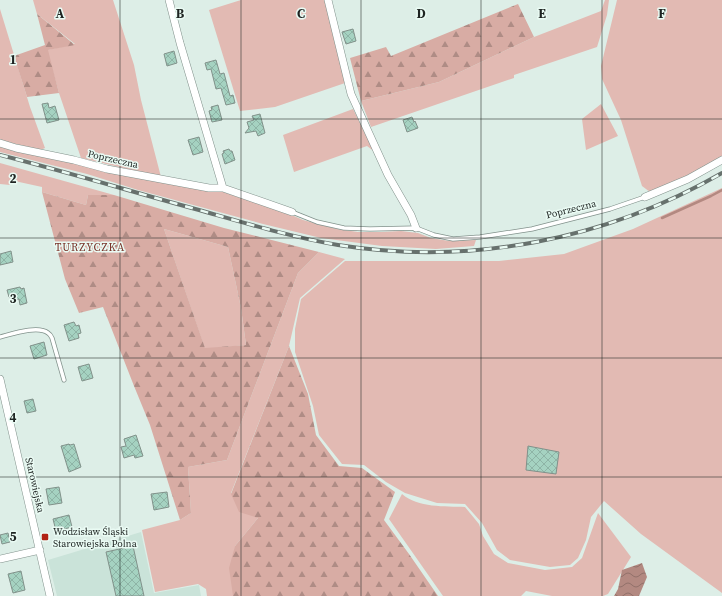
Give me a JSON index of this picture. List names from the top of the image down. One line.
{"streets":{"street":["Poprzeczna","Starowiejska"]},"districts":["TURZYCZKA"],"places":{"transit":["Wodzisław Śląski Starowiejska Polna"]},"grid":{"columns":["A","B","C","D","E","F"],"rows":["1","2","3","4","5"]}}
